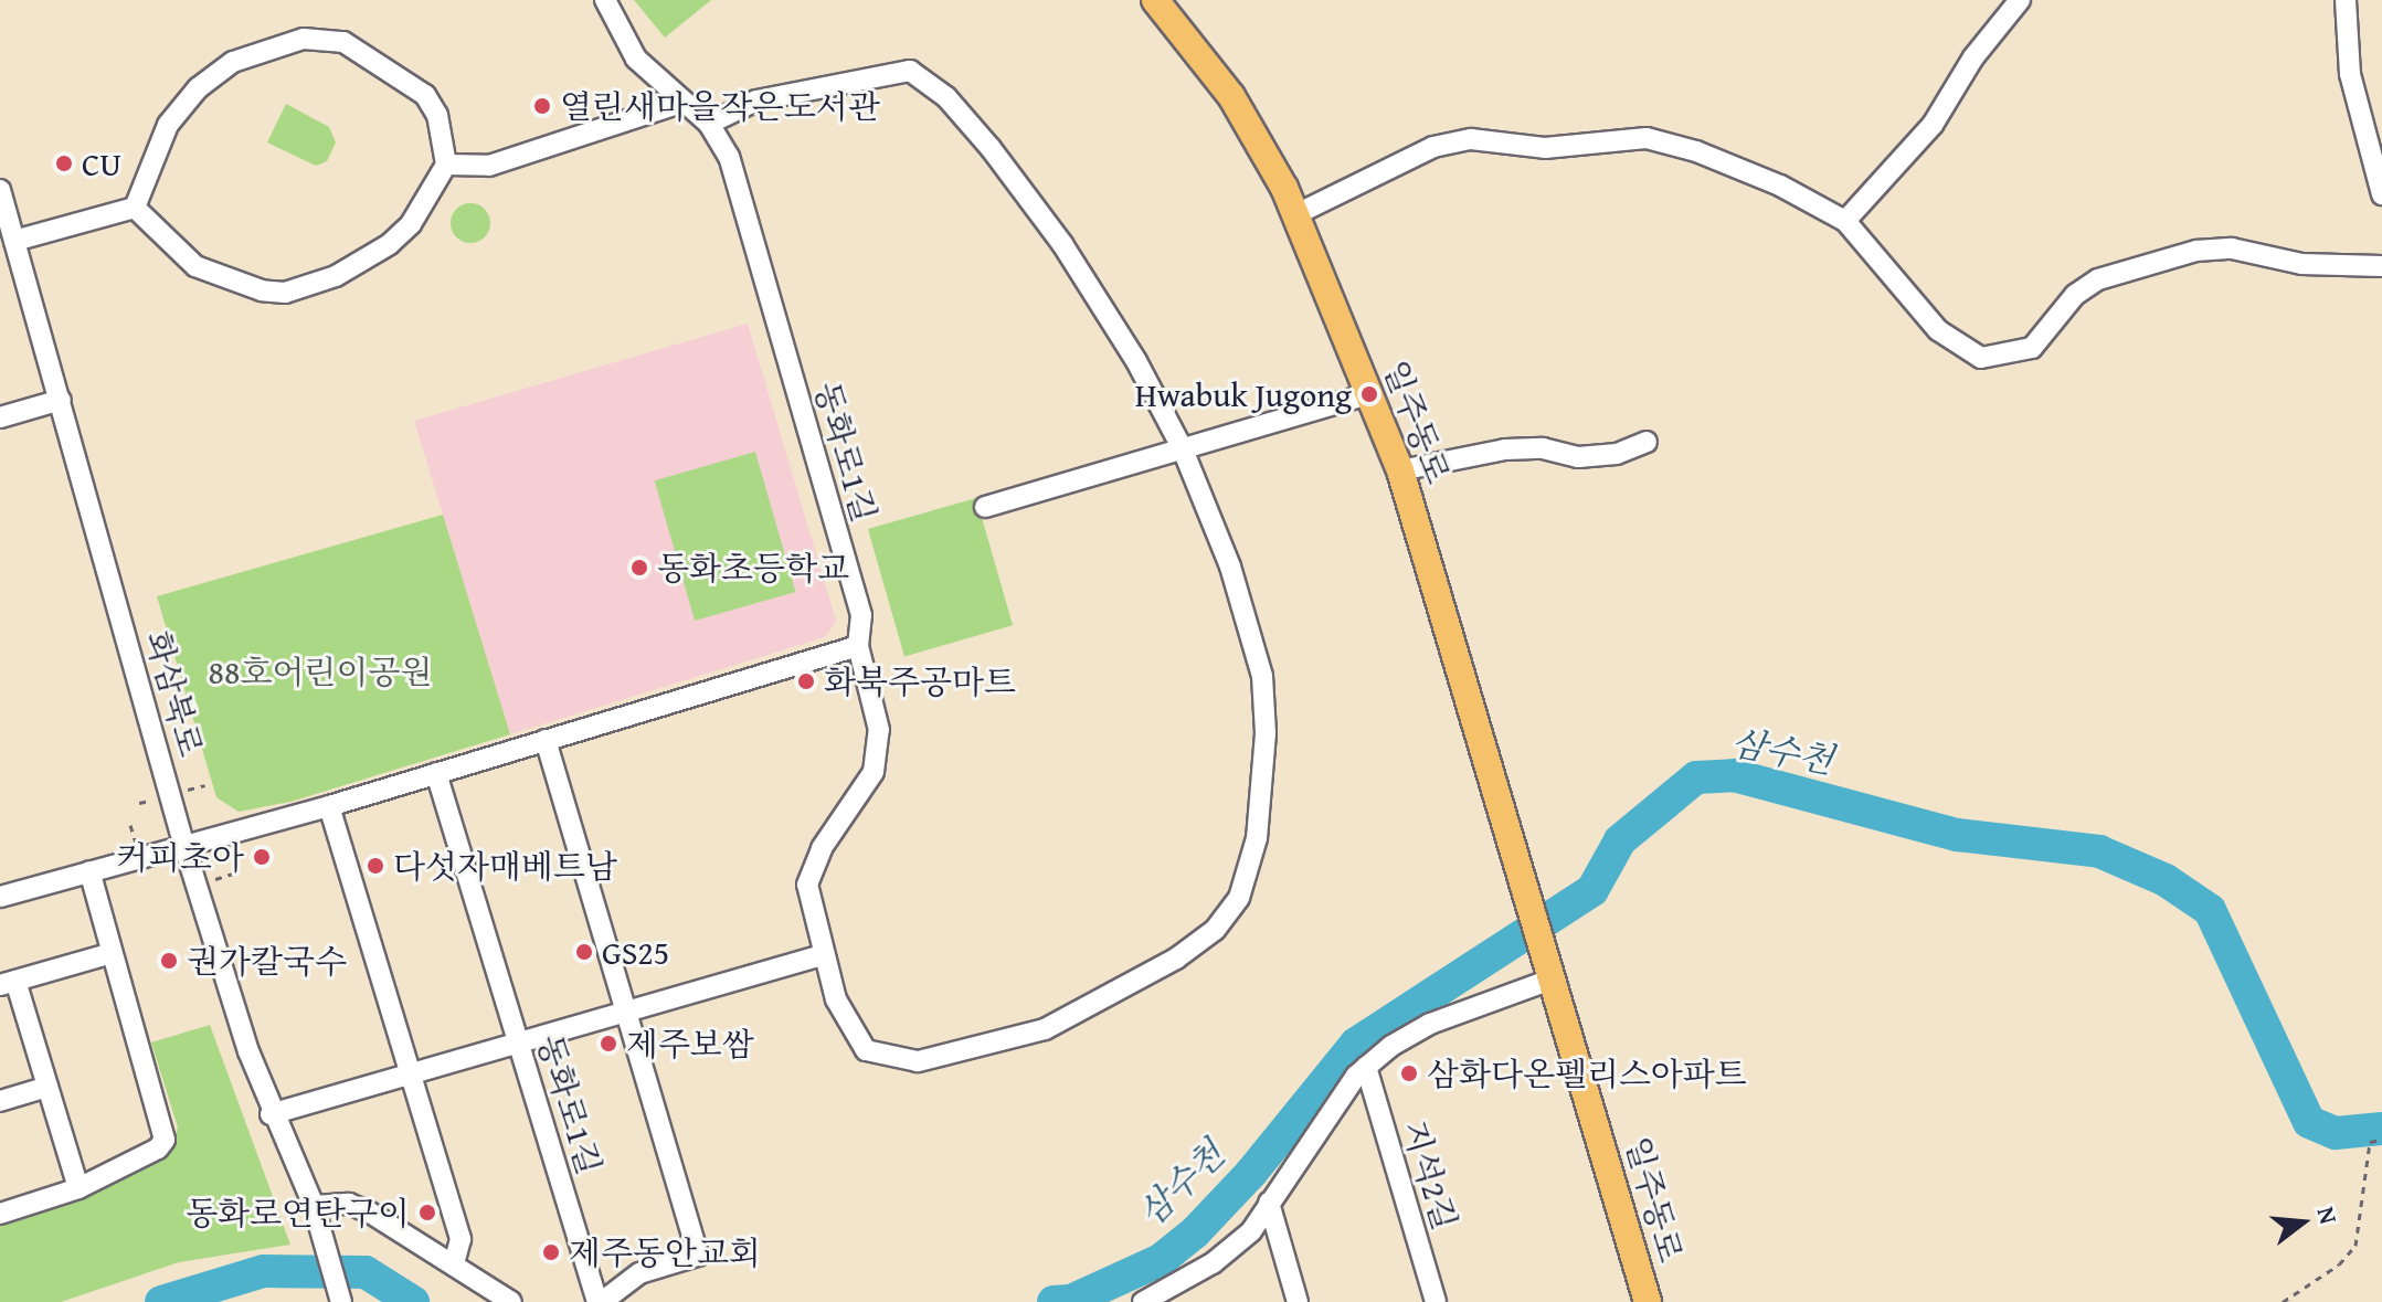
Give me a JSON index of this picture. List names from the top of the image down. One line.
{"streets":{"main road":["일주동로"],"street":["동화로1길","화삼북로","지석2길"]},"water":["삼수천"],"parks":["88호어린이공원"],"places":["열린새마을작은도서관","CU","Hwabuk Jugong","동화초등학교","화북주공마트","커피초아","다섯자매베트남","GS25","권가칼국수","제주보쌈","삼화다온펠리스아파트","동화로연탄구이","제주동안교회"],"north":"right"}
